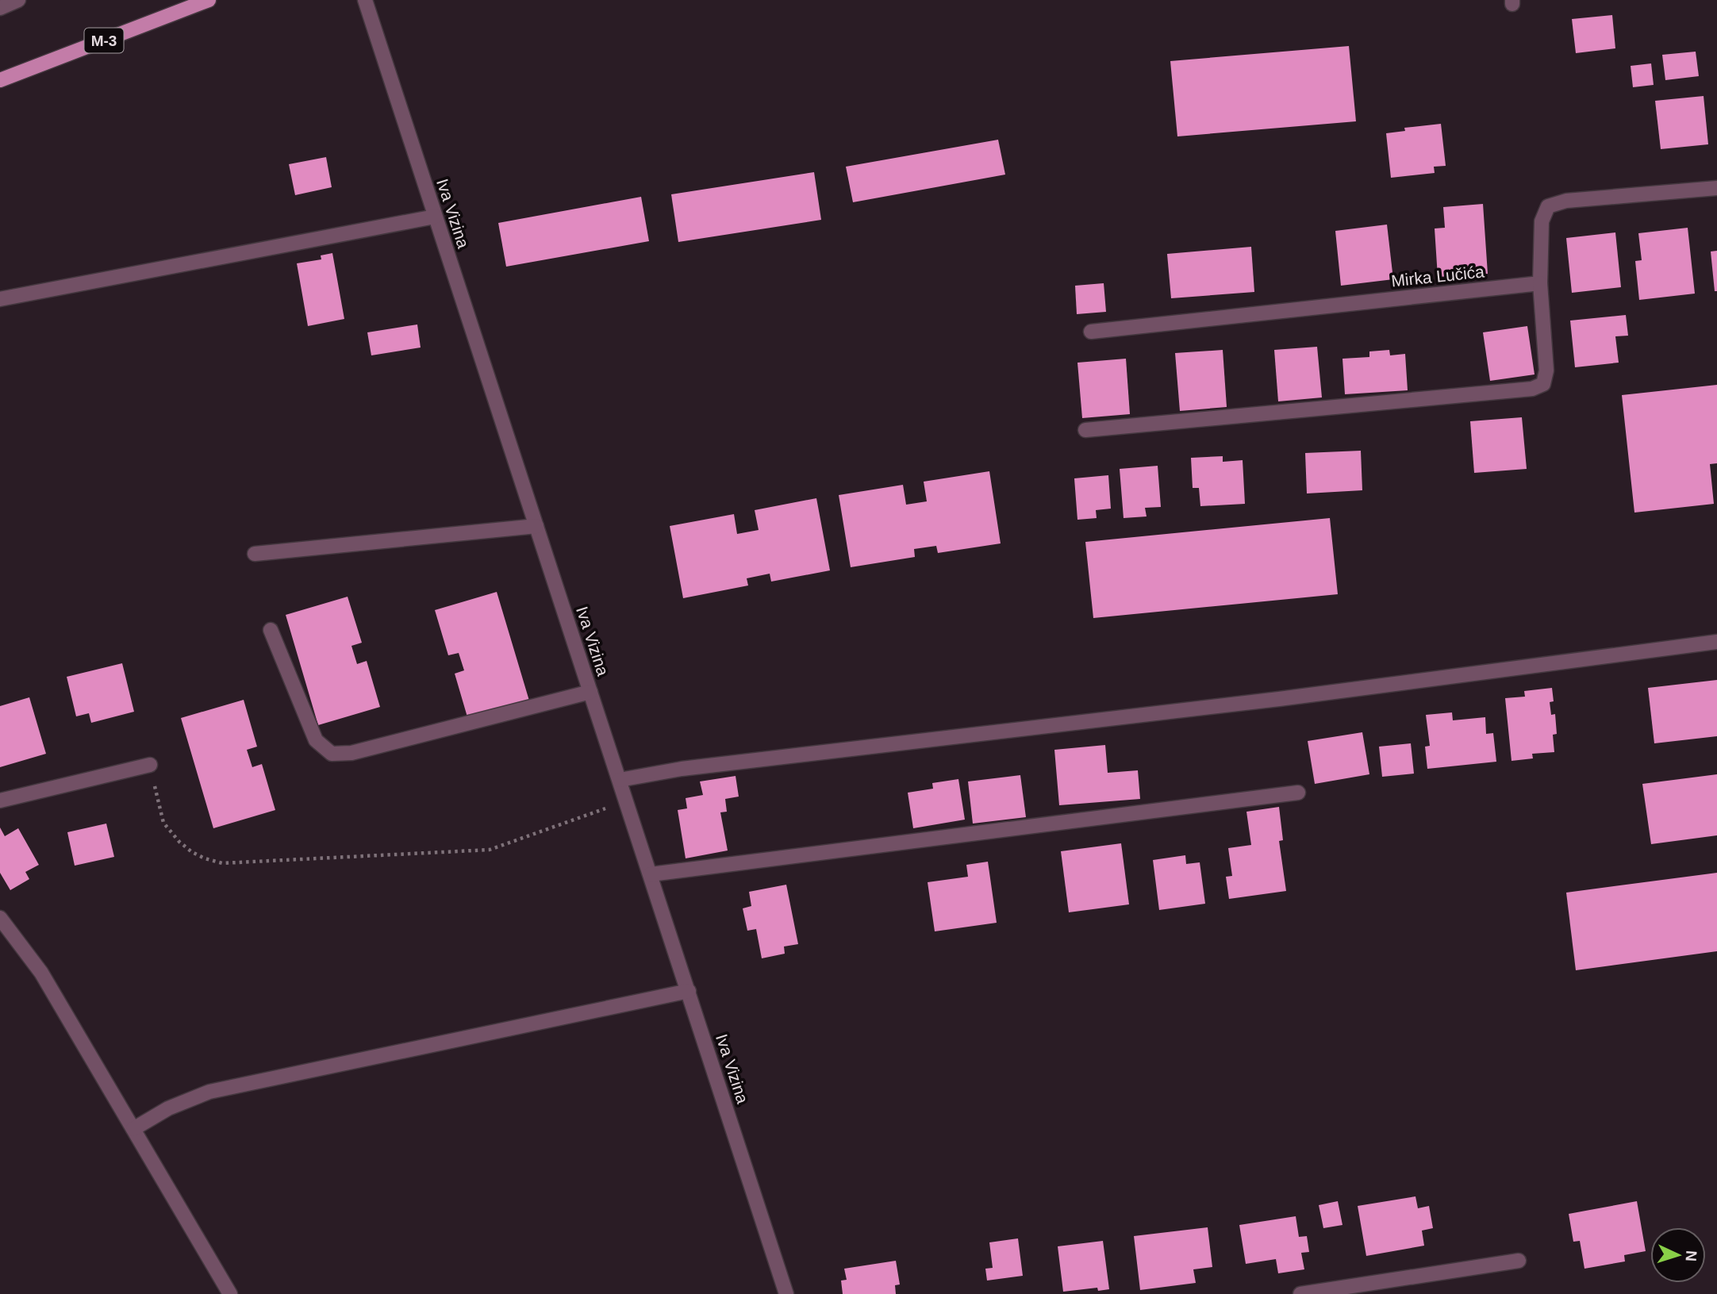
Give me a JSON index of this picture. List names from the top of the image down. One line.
{"streets":{"main road":["M-3"],"street":["Iva Vizina","Mirka Lučića"]},"north":"right"}
